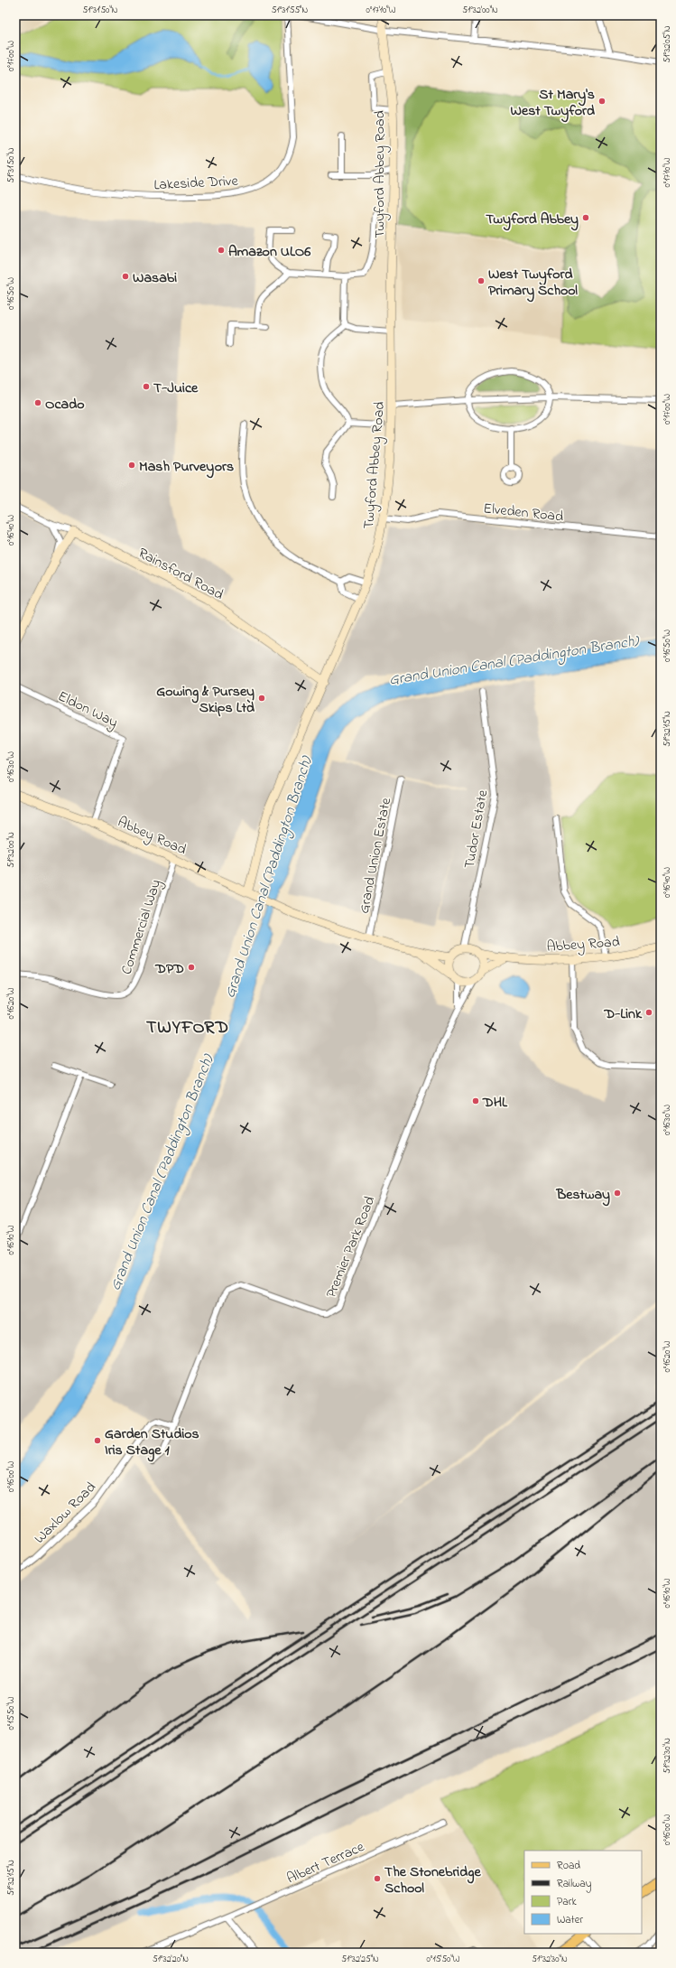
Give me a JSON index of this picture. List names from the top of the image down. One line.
{"streets":{"street":["Twyford Abbey Road","Lakeside Drive","Elveden Road","Rainsford Road","Eldon Way","Tudor Estate","Abbey Road","Grand Union Estate","Commercial Way","Premier Park Road","Waxlow Road","Albert Terrace"]},"crossings":[["Twyford Abbey Road","Elveden Road"],["Twyford Abbey Road","Rainsford Road"],["Twyford Abbey Road","Abbey Road"],["Eldon Way","Abbey Road"],["Tudor Estate","Abbey Road"],["Tudor Estate","Premier Park Road"],["Abbey Road","Grand Union Estate"],["Abbey Road","Commercial Way"],["Abbey Road","Premier Park Road"],["Premier Park Road","Waxlow Road"]],"districts":["TWYFORD"],"water":["Grand Union Canal (Paddington Branch)"],"places":["St Mary's West Twyford","Twyford Abbey","Amazon ULO6","Wasabi","West Twyford Primary School","T-Juice","Ocado","Mash Purveyors","Gowing & Pursey Skips Ltd","DPD","D-Link","DHL","Bestway","Garden Studios Iris Stage 1","The Stonebridge School"],"legend":["Road","Railway","Park","Water"],"coordinates":["51°31'50\"N","51°31'55\"N","0°17'10\"W","51°32'00\"N","51°32'05\"N","0°17'00\"W","0°16'50\"W","0°16'40\"W","51°32'15\"N","0°16'30\"W","0°16'20\"W","0°16'10\"W","0°16'00\"W","0°15'50\"W","51°32'30\"N","51°32'20\"N","51°32'25\"N"]}
